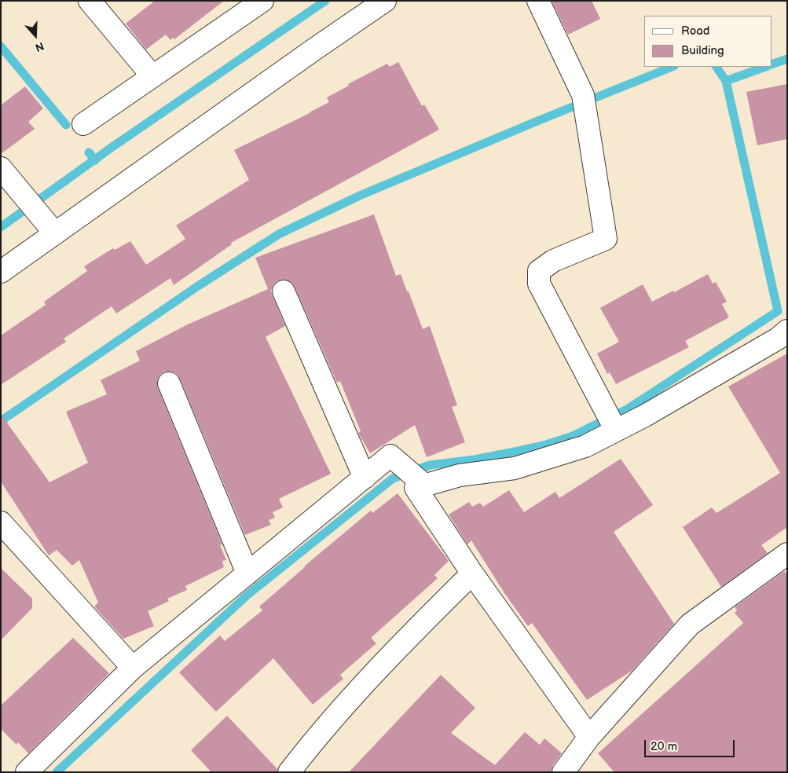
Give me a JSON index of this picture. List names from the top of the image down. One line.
{"legend":["Road","Building"],"scale_bar":"20 m","north":"bottom"}
